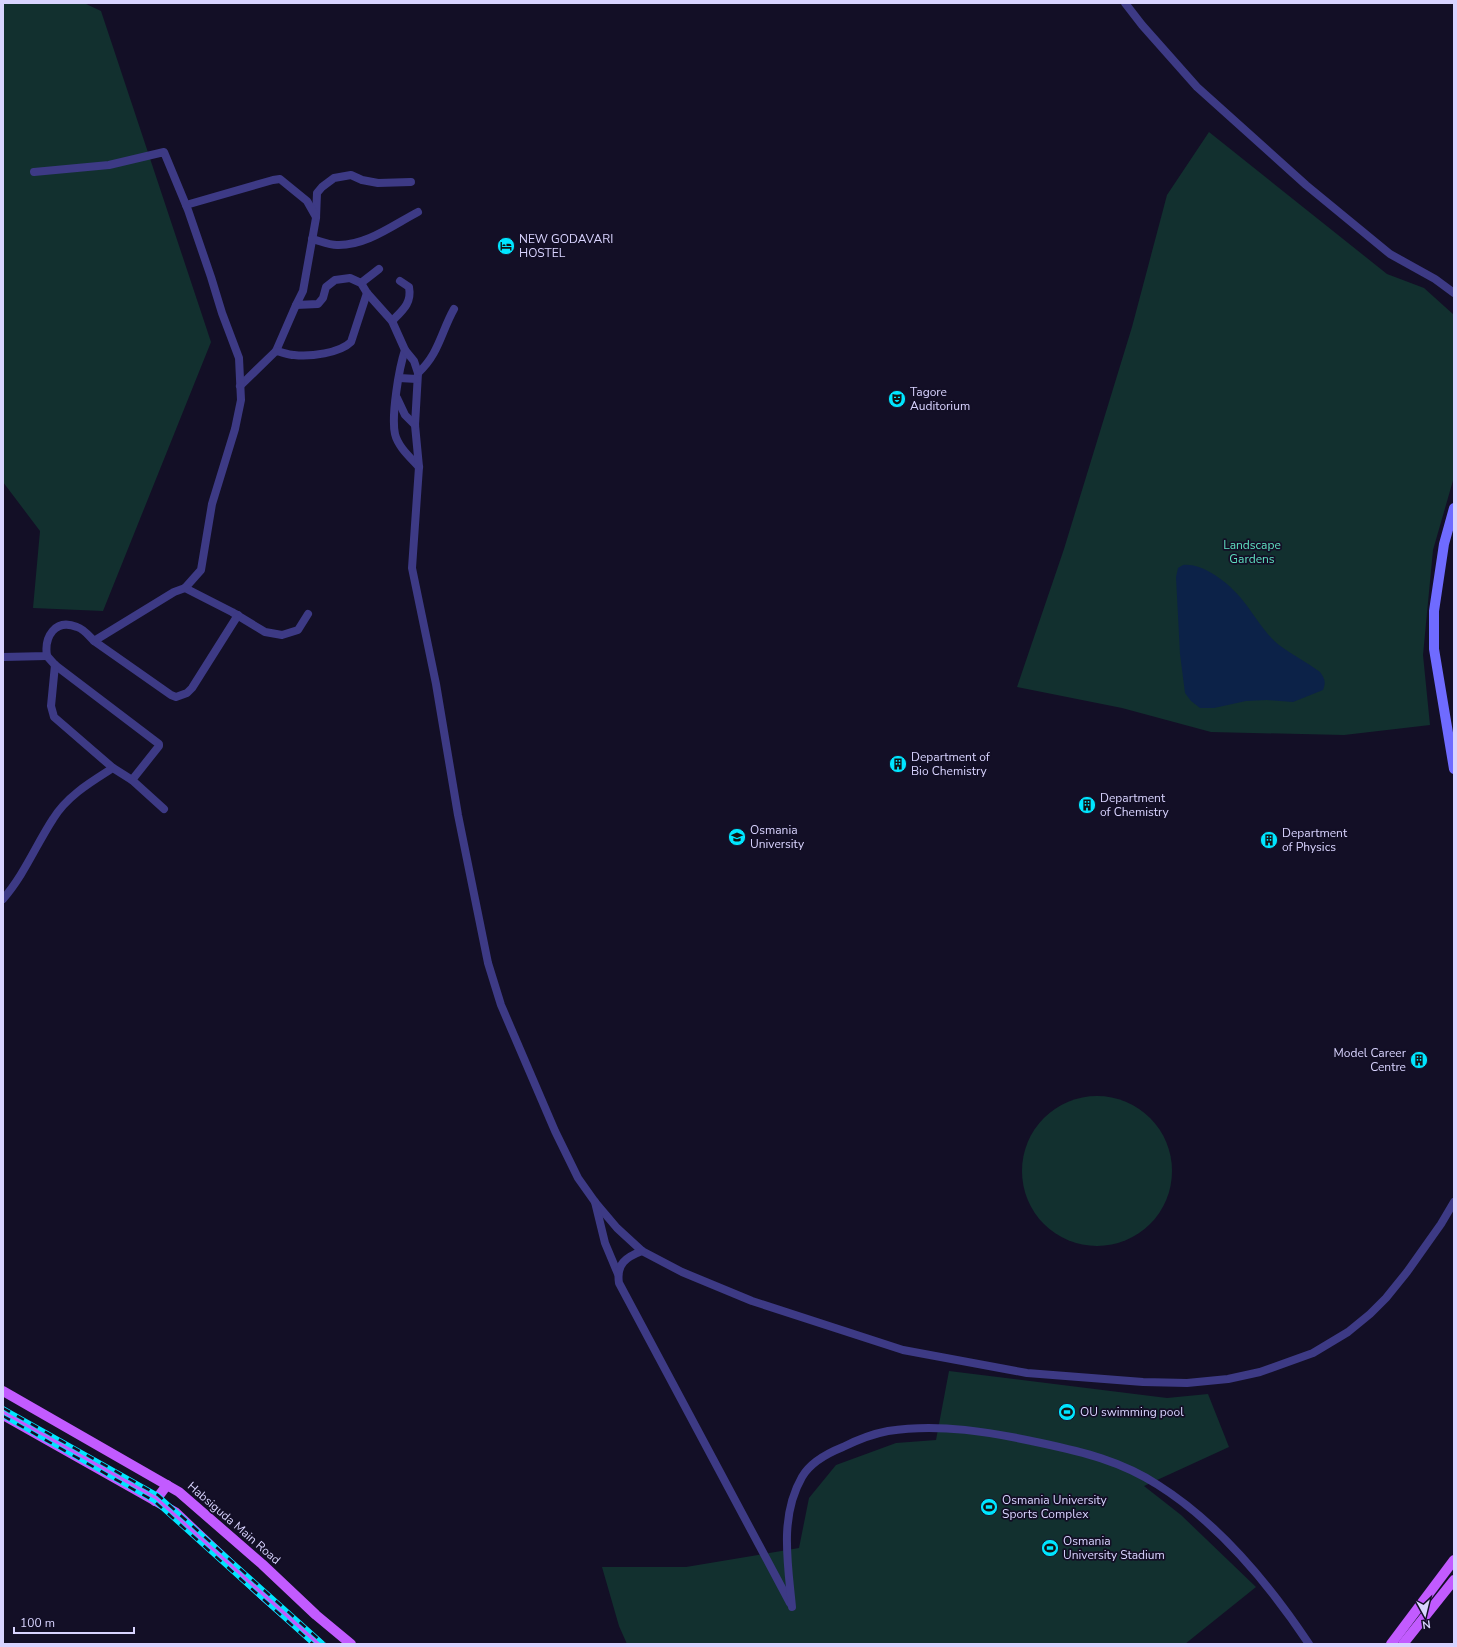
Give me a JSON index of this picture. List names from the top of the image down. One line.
{"streets":{"main road":["Habsiguda Main Road"]},"parks":["Landscape Gardens"],"places":{"hotel":["NEW GODAVARI HOSTEL"],"theatre":["Tagore Auditorium"],"building":["Department of Bio Chemistry","Department of Chemistry","Department of Physics","Model Career Centre"],"school or university":["Osmania University"],"sports":["OU swimming pool","Osmania University Sports Complex","Osmania University Stadium"]},"scale_bar":"100 m","north":"bottom"}
